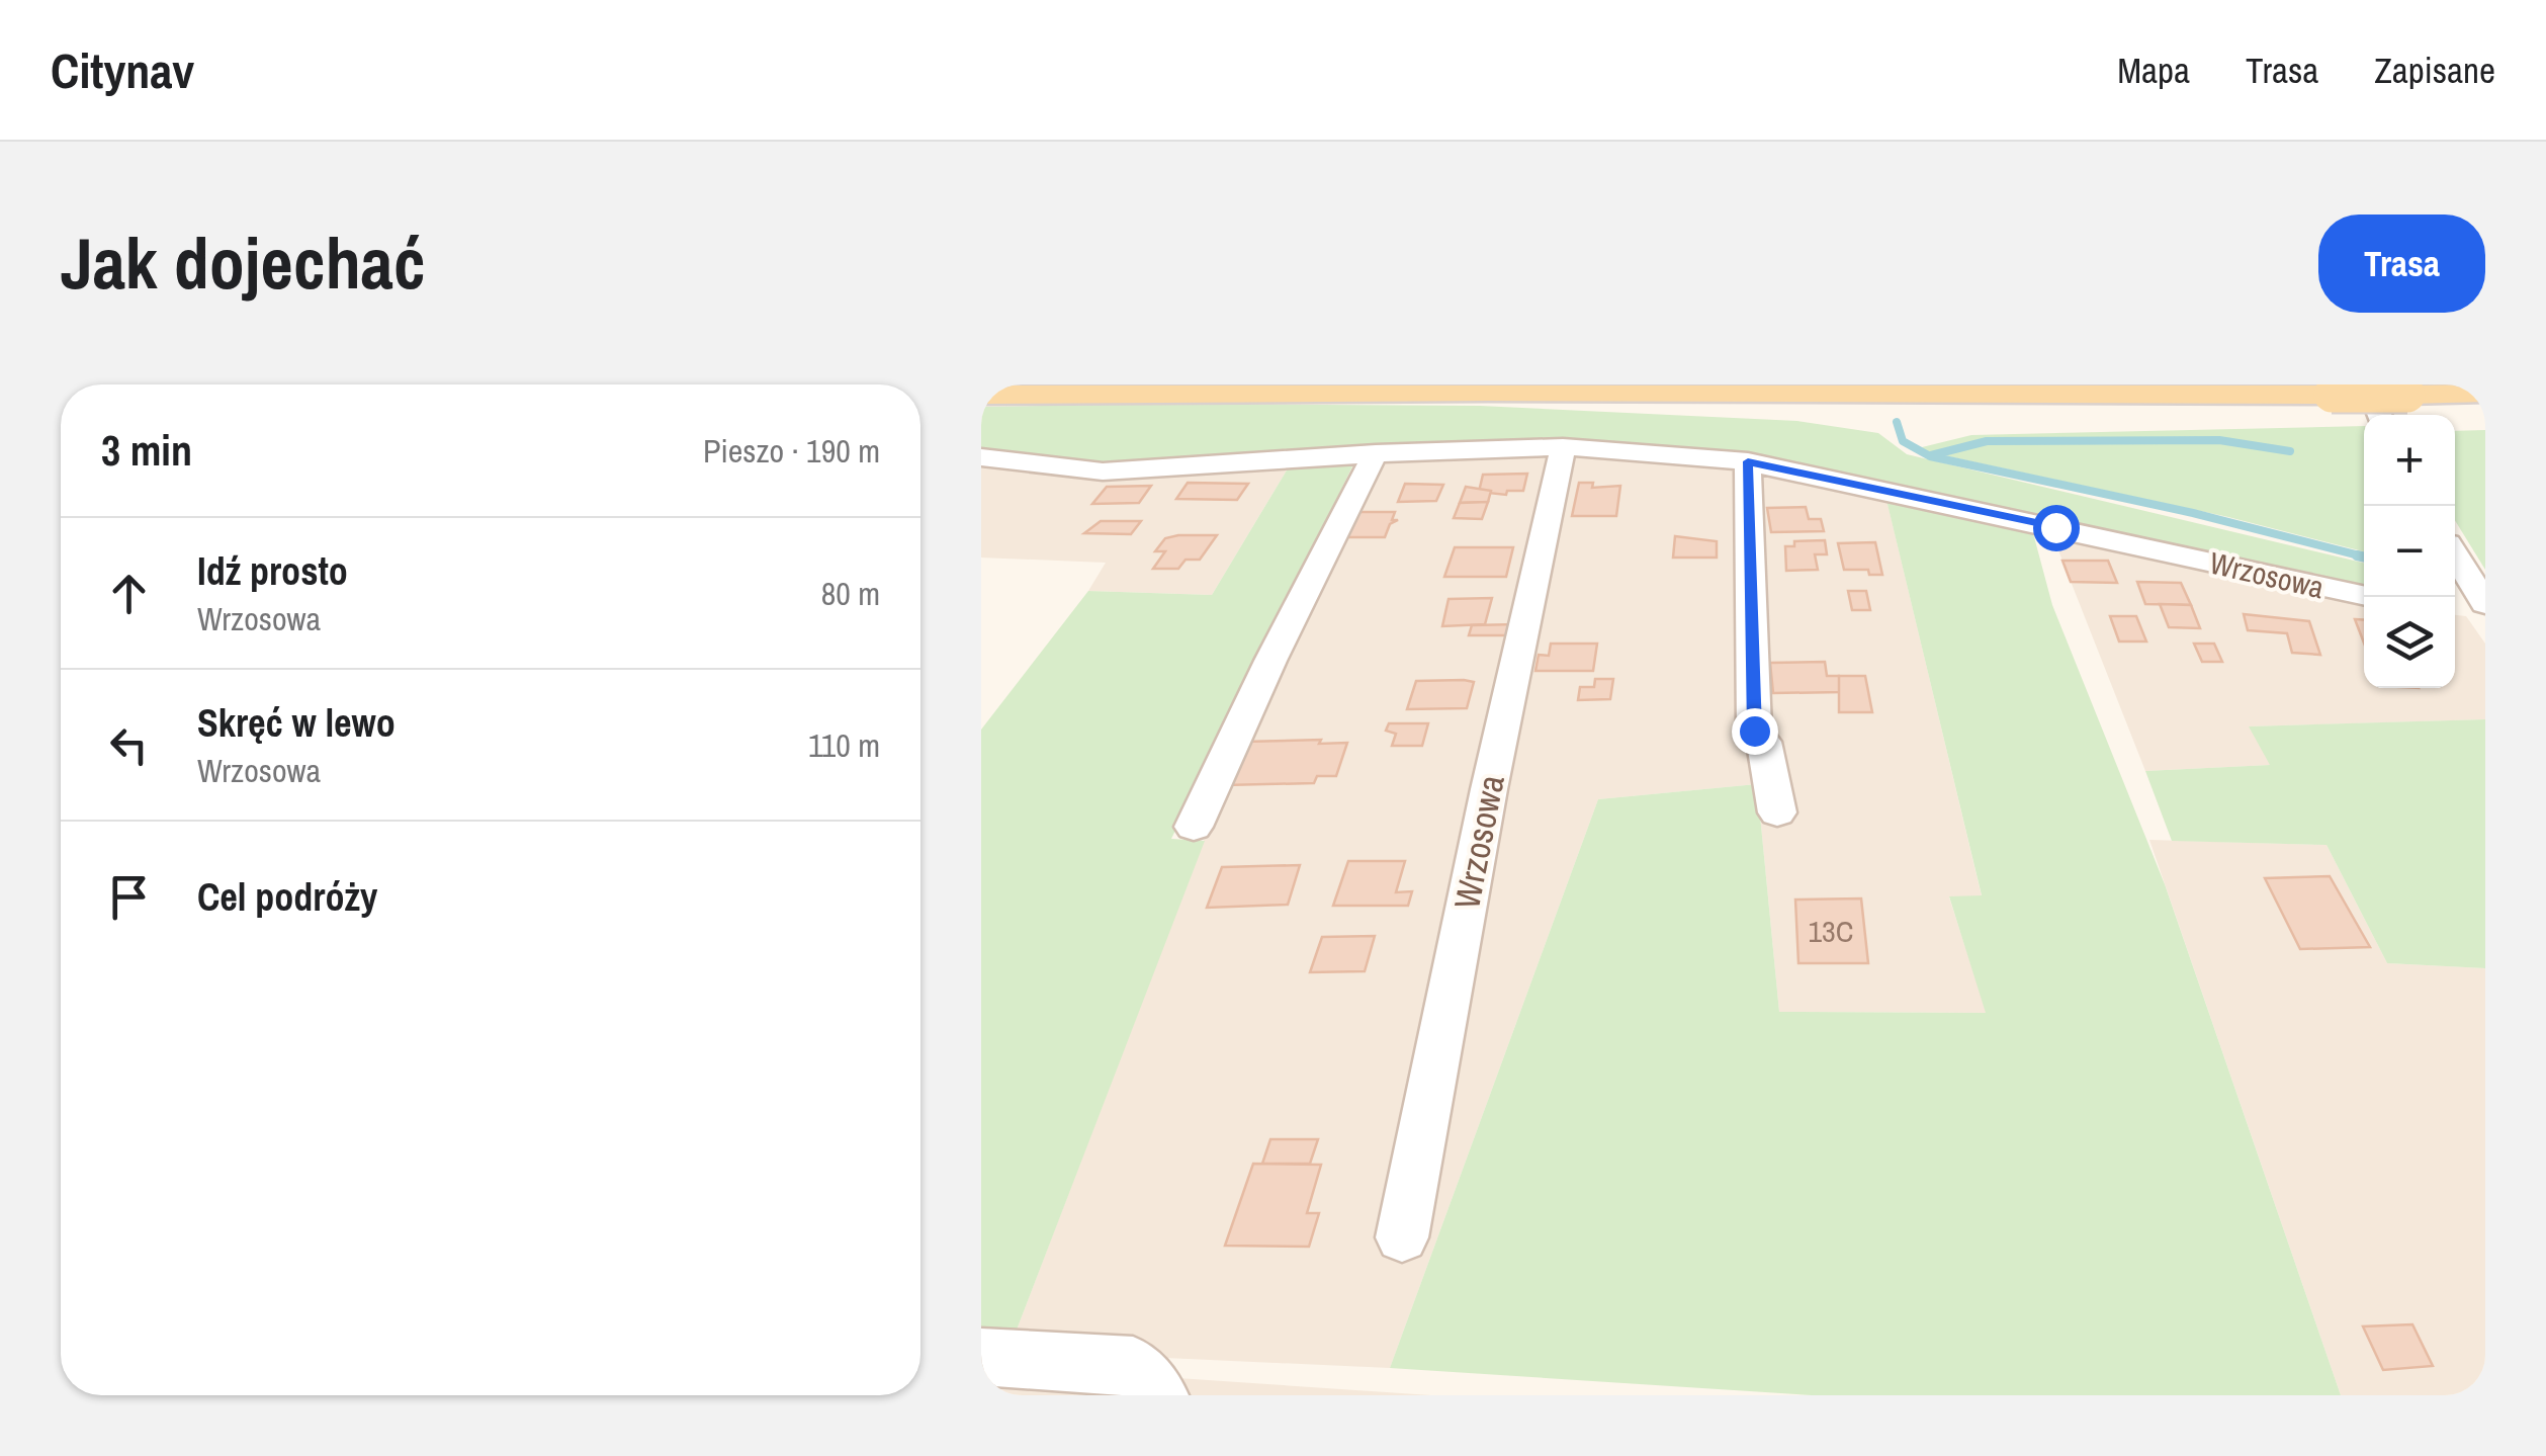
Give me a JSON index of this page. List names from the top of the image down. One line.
{"streets":{"street":["Wrzosowa"]},"house_numbers":["13C"],"page":{"header":"Citynav","nav":["Mapa","Trasa","Zapisane"],"buttons":"Trasa","title":"Jak dojechać","heading":["3 min","Pieszo · 190 m"],"map_buttons":["+","−"],"list":[["Idź prosto","Wrzosowa","80 m"],["Skręć w lewo","Wrzosowa","110 m"],"Cel podróży"]}}
